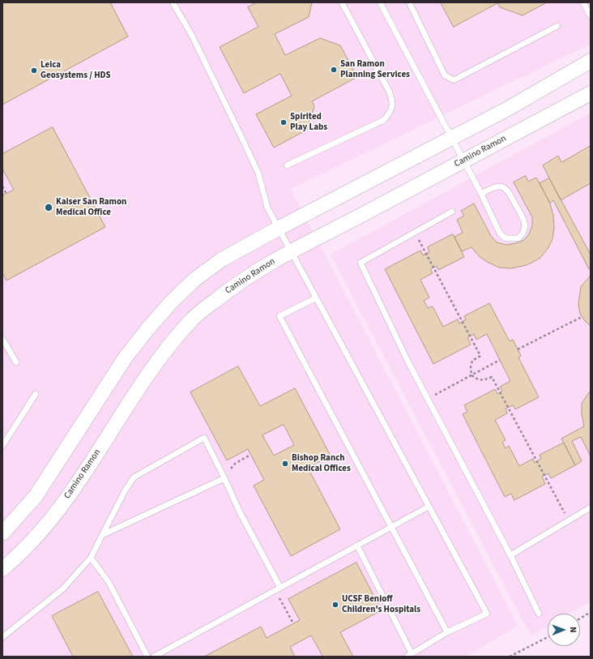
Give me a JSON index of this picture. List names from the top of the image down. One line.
{"streets":{"street":["Camino Ramon"]},"places":["San Ramon Planning Services","Leica Geosystems / HDS","Spirited Play Labs","Kaiser San Ramon Medical Office","Bishop Ranch Medical Offices","UCSF Benioff Children's Hospitals"],"north":"right"}
